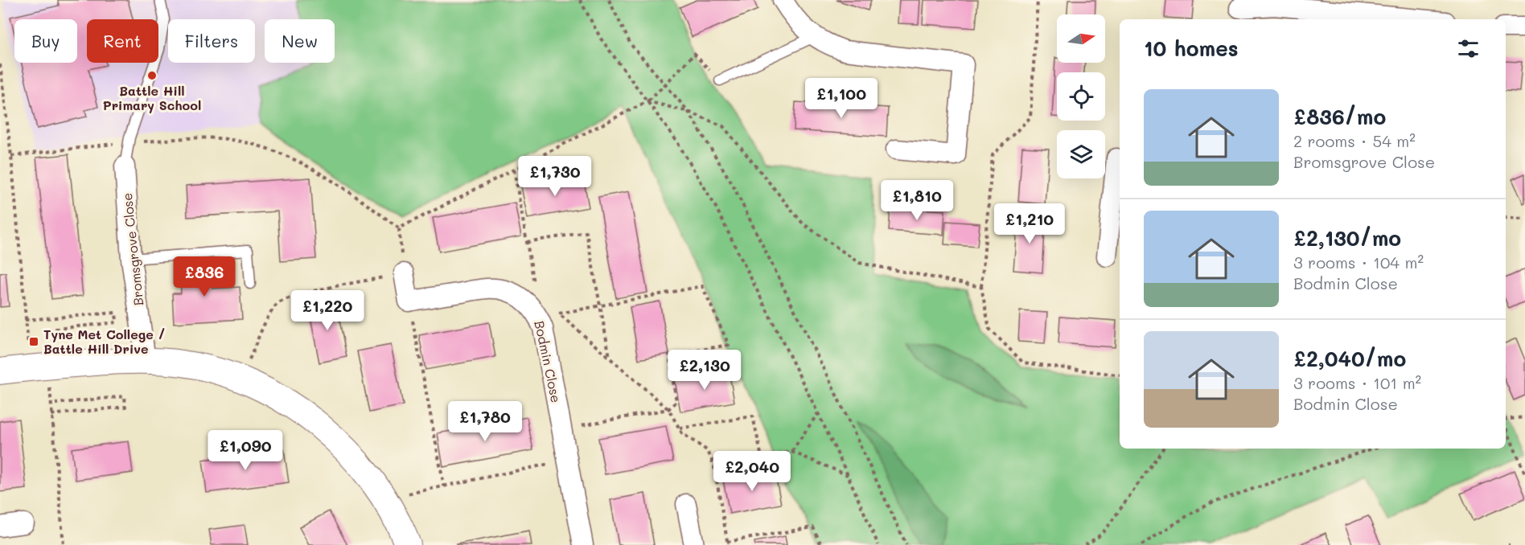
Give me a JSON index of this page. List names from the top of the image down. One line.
{"streets":{"street":["Bromsgrove Close","Bodmin Close"]},"places":{"other":["Battle Hill Primary School"],"transit":["Tyne Met College / Battle Hill Drive"]},"north":"right","page":{"chip":["Buy","Rent","Filters","New"],"heading":"10 homes","list":[{"name":"£836/mo","note":"2 rooms · 54 m² · Bromsgrove Close"},{"name":"£2,130/mo","note":"3 rooms · 104 m² · Bodmin Close"},{"name":"£2,040/mo","note":"3 rooms · 101 m² · Bodmin Close"}],"price":["£1,100","£1,730","£1,810","£1,210","£836","£1,220","£2,130","£1,780","£1,090","£2,040"]}}
